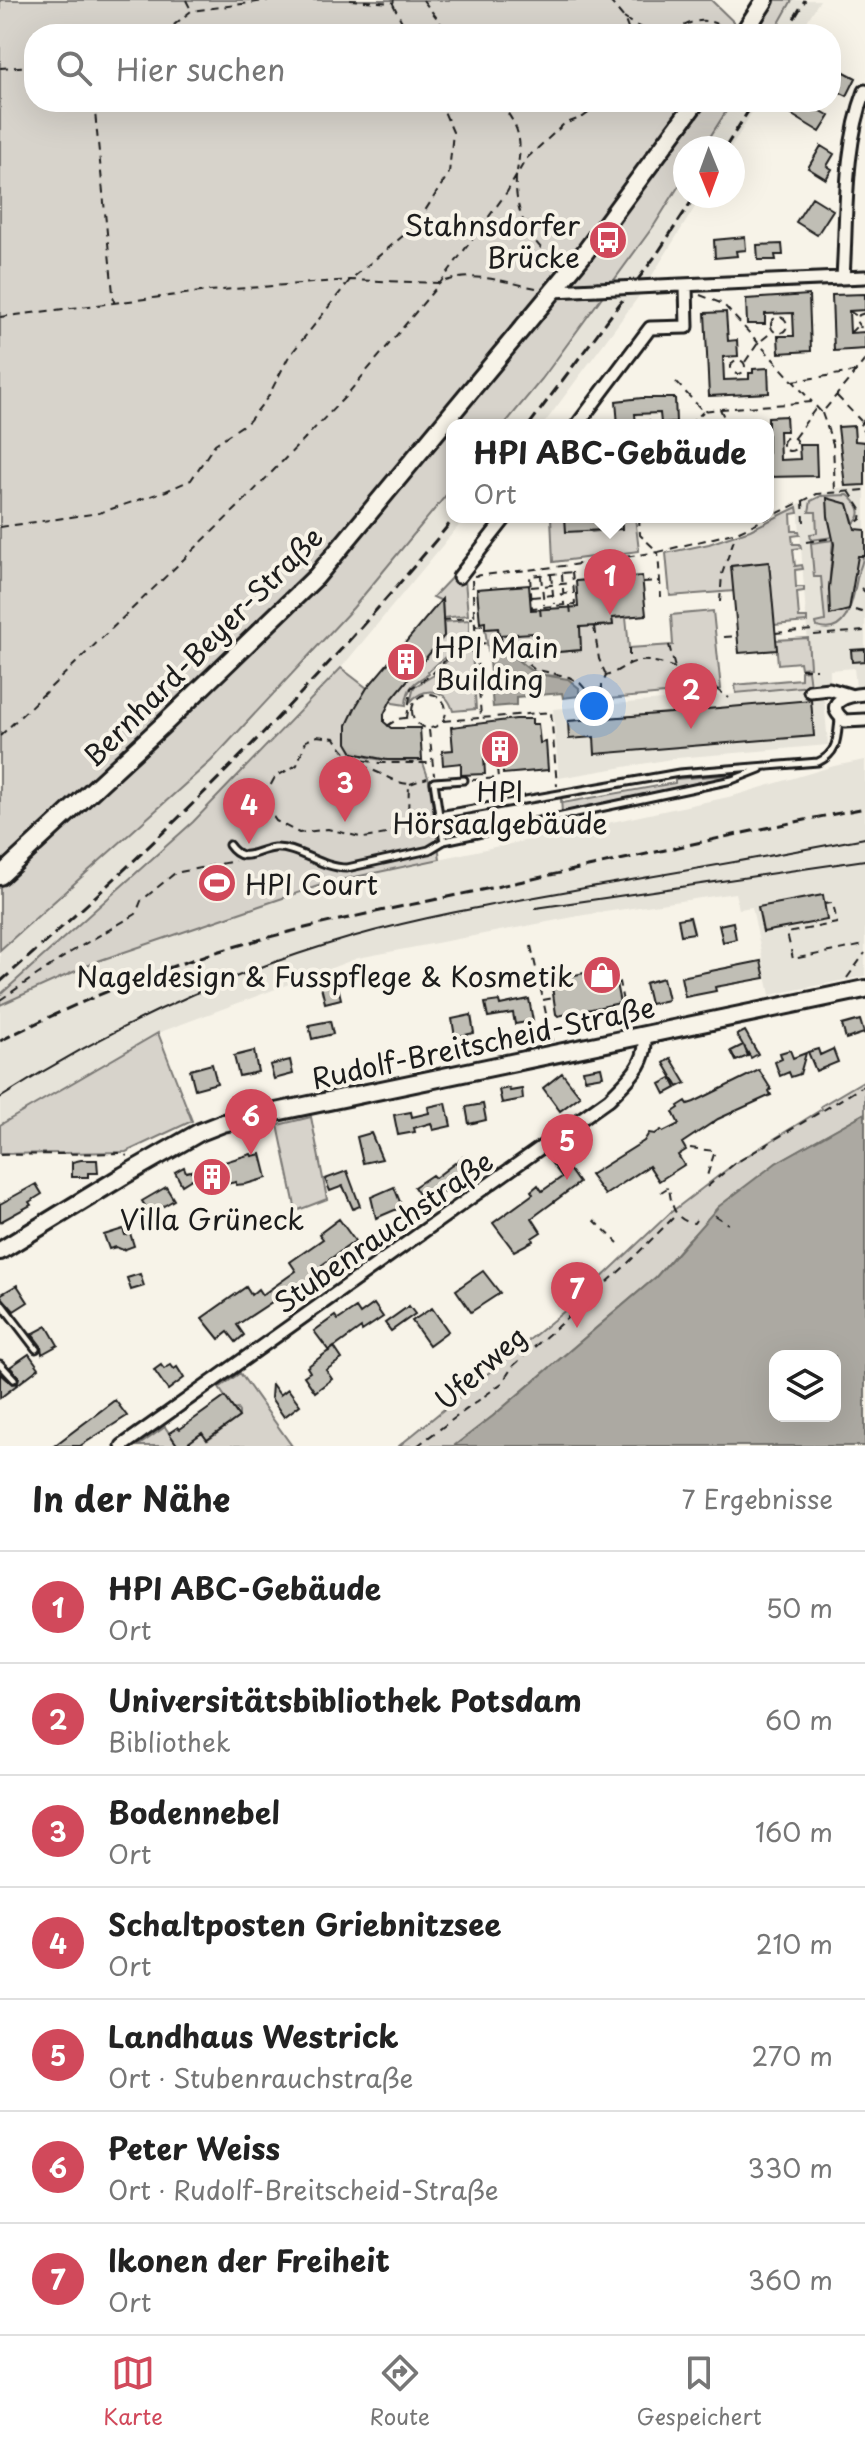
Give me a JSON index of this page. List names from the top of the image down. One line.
{"streets":{"street":["Bernhard-Beyer-Straße","Rudolf-Breitscheid-Straße","Stubenrauchstraße"],"path":["Uferweg"]},"crossings":[["Rudolf-Breitscheid-Straße","Stubenrauchstraße"]],"places":{"bus stop":["Stahnsdorfer Brücke"],"building":["HPI Main Building","HPI Hörsaalgebäude","Villa Grüneck"],"sports":["HPI Court"],"shop":["Nageldesign & Fusspflege & Kosmetik"]},"north":"bottom","page":{"search":"Hier suchen","popup":["HPI ABC-Gebäude","Ort"],"pins":["1","2","3","4","6","5","7"],"heading":["In der Nähe","7 Ergebnisse"],"list":[{"mark":"1","name":"HPI ABC-Gebäude","note":"Ort","value":"50 m"},{"mark":"2","name":"Universitätsbibliothek Potsdam","note":"Bibliothek","value":"60 m"},{"mark":"3","name":"Bodennebel","note":"Ort","value":"160 m"},{"mark":"4","name":"Schaltposten Griebnitzsee","note":"Ort","value":"210 m"},{"mark":"5","name":"Landhaus Westrick","note":"Ort · Stubenrauchstraße","value":"270 m"},{"mark":"6","name":"Peter Weiss","note":"Ort · Rudolf-Breitscheid-Straße","value":"330 m"},{"mark":"7","name":"Ikonen der Freiheit","note":"Ort","value":"360 m"}],"nav":["Karte","Route","Gespeichert"]}}
